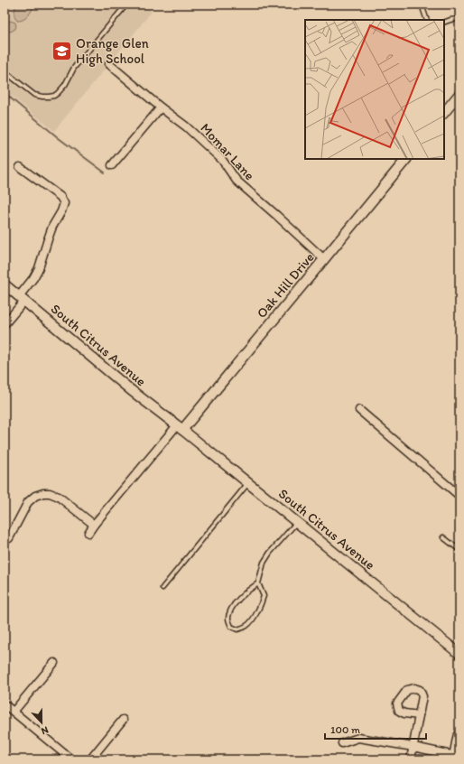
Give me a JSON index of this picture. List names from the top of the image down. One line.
{"streets":{"street":["Momar Lane","Oak Hill Drive","South Citrus Avenue"]},"crossings":[["Momar Lane","Oak Hill Drive"],["Oak Hill Drive","South Citrus Avenue"]],"places":{"school or university":["Orange Glen High School"]},"scale_bar":"100 m","north":"bottom"}
